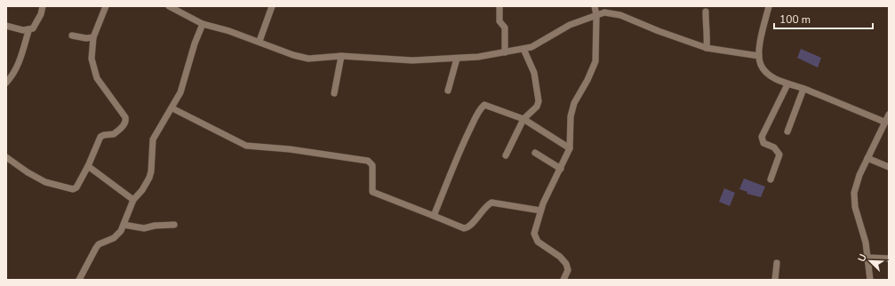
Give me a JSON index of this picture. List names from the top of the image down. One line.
{"scale_bar":"100 m","north":"top left"}
